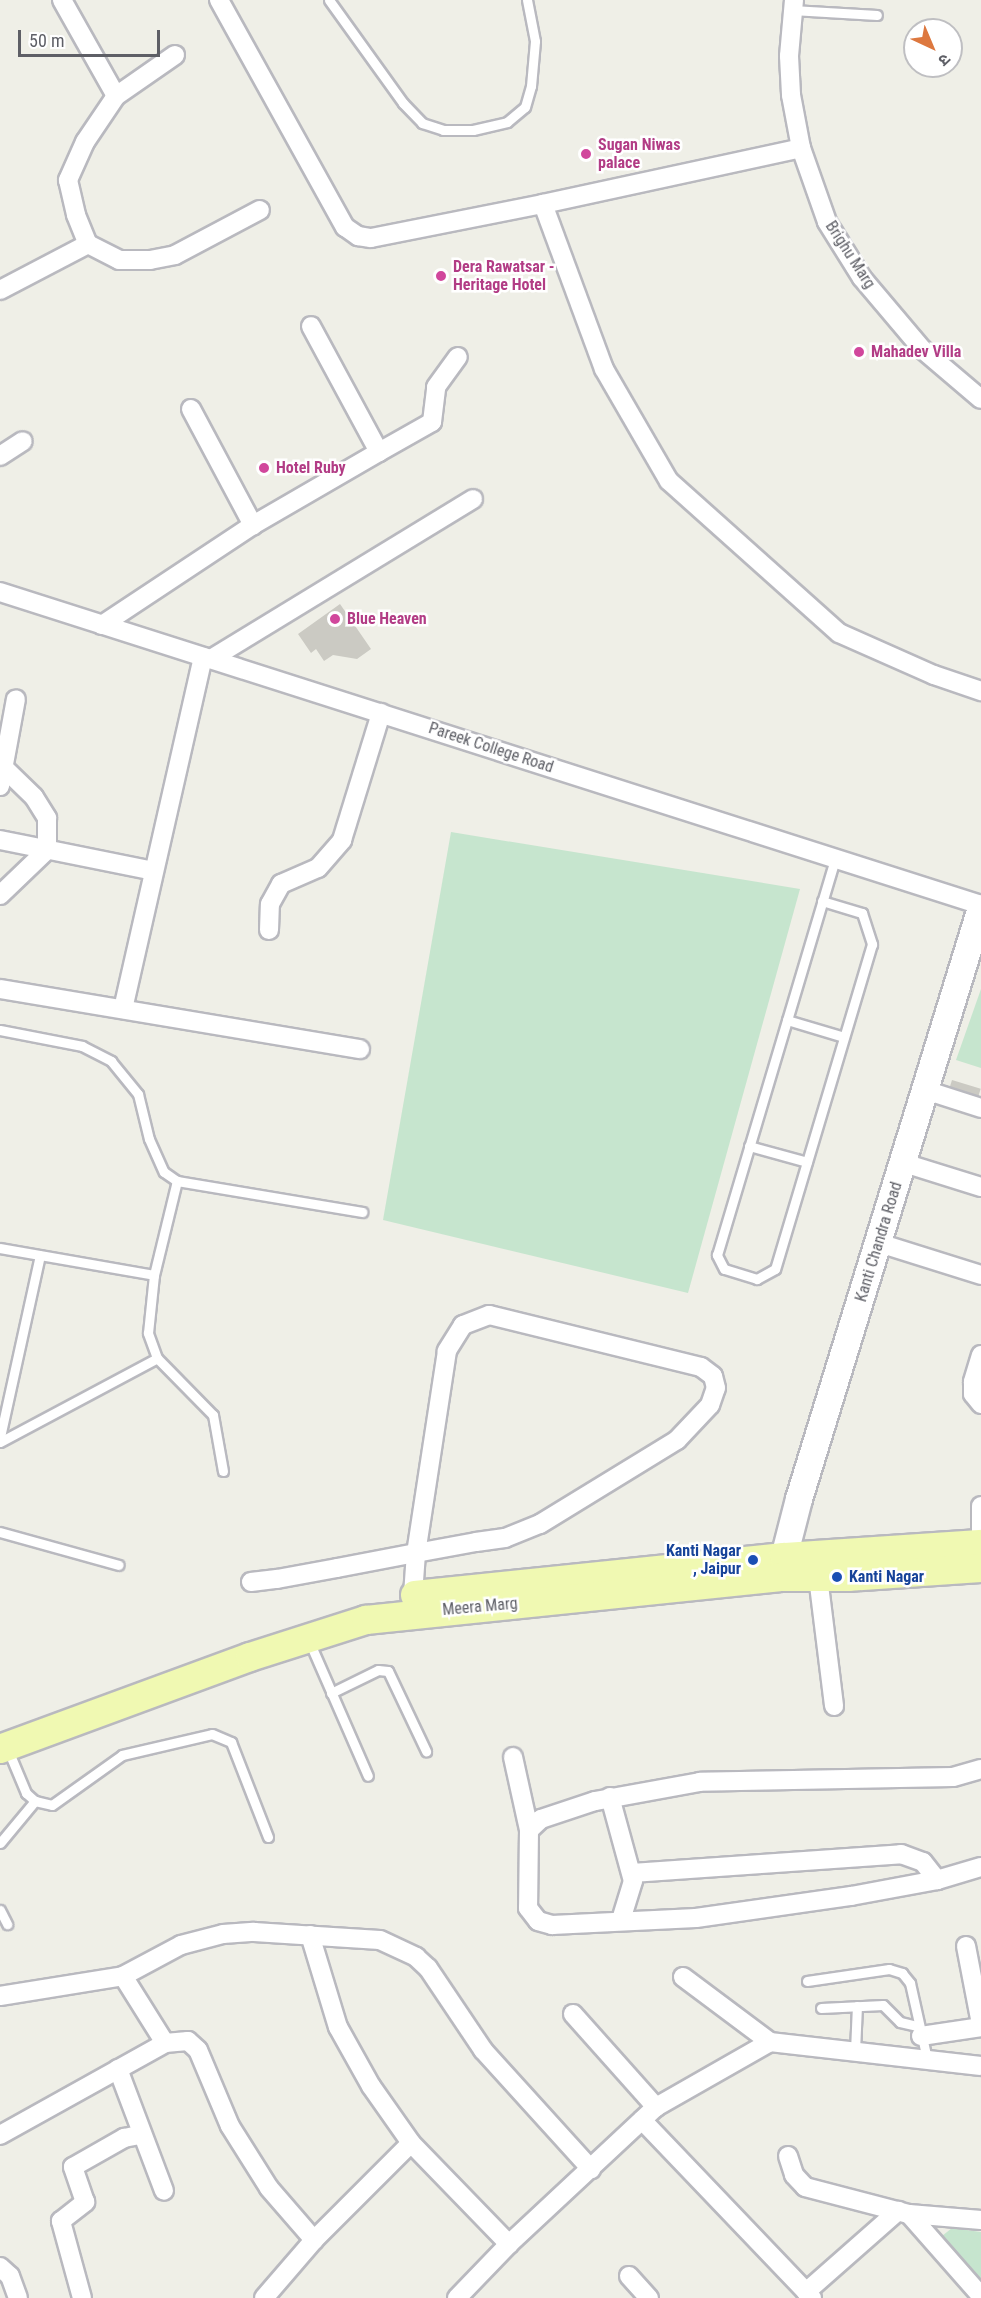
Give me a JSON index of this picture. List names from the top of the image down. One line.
{"streets":{"main road":["Meera Marg"],"street":["Brighu Marg","Pareek College Road","Kanti Chandra Road"]},"crossings":[["Pareek College Road","Kanti Chandra Road"],["Kanti Chandra Road","Meera Marg"]],"places":["Sugan Niwas palace","Dera Rawatsar - Heritage Hotel","Mahadev Villa","Hotel Ruby","Blue Heaven","Kanti Nagar , Jaipur","Kanti Nagar"],"scale_bar":"50 m","north":"bottom right"}
